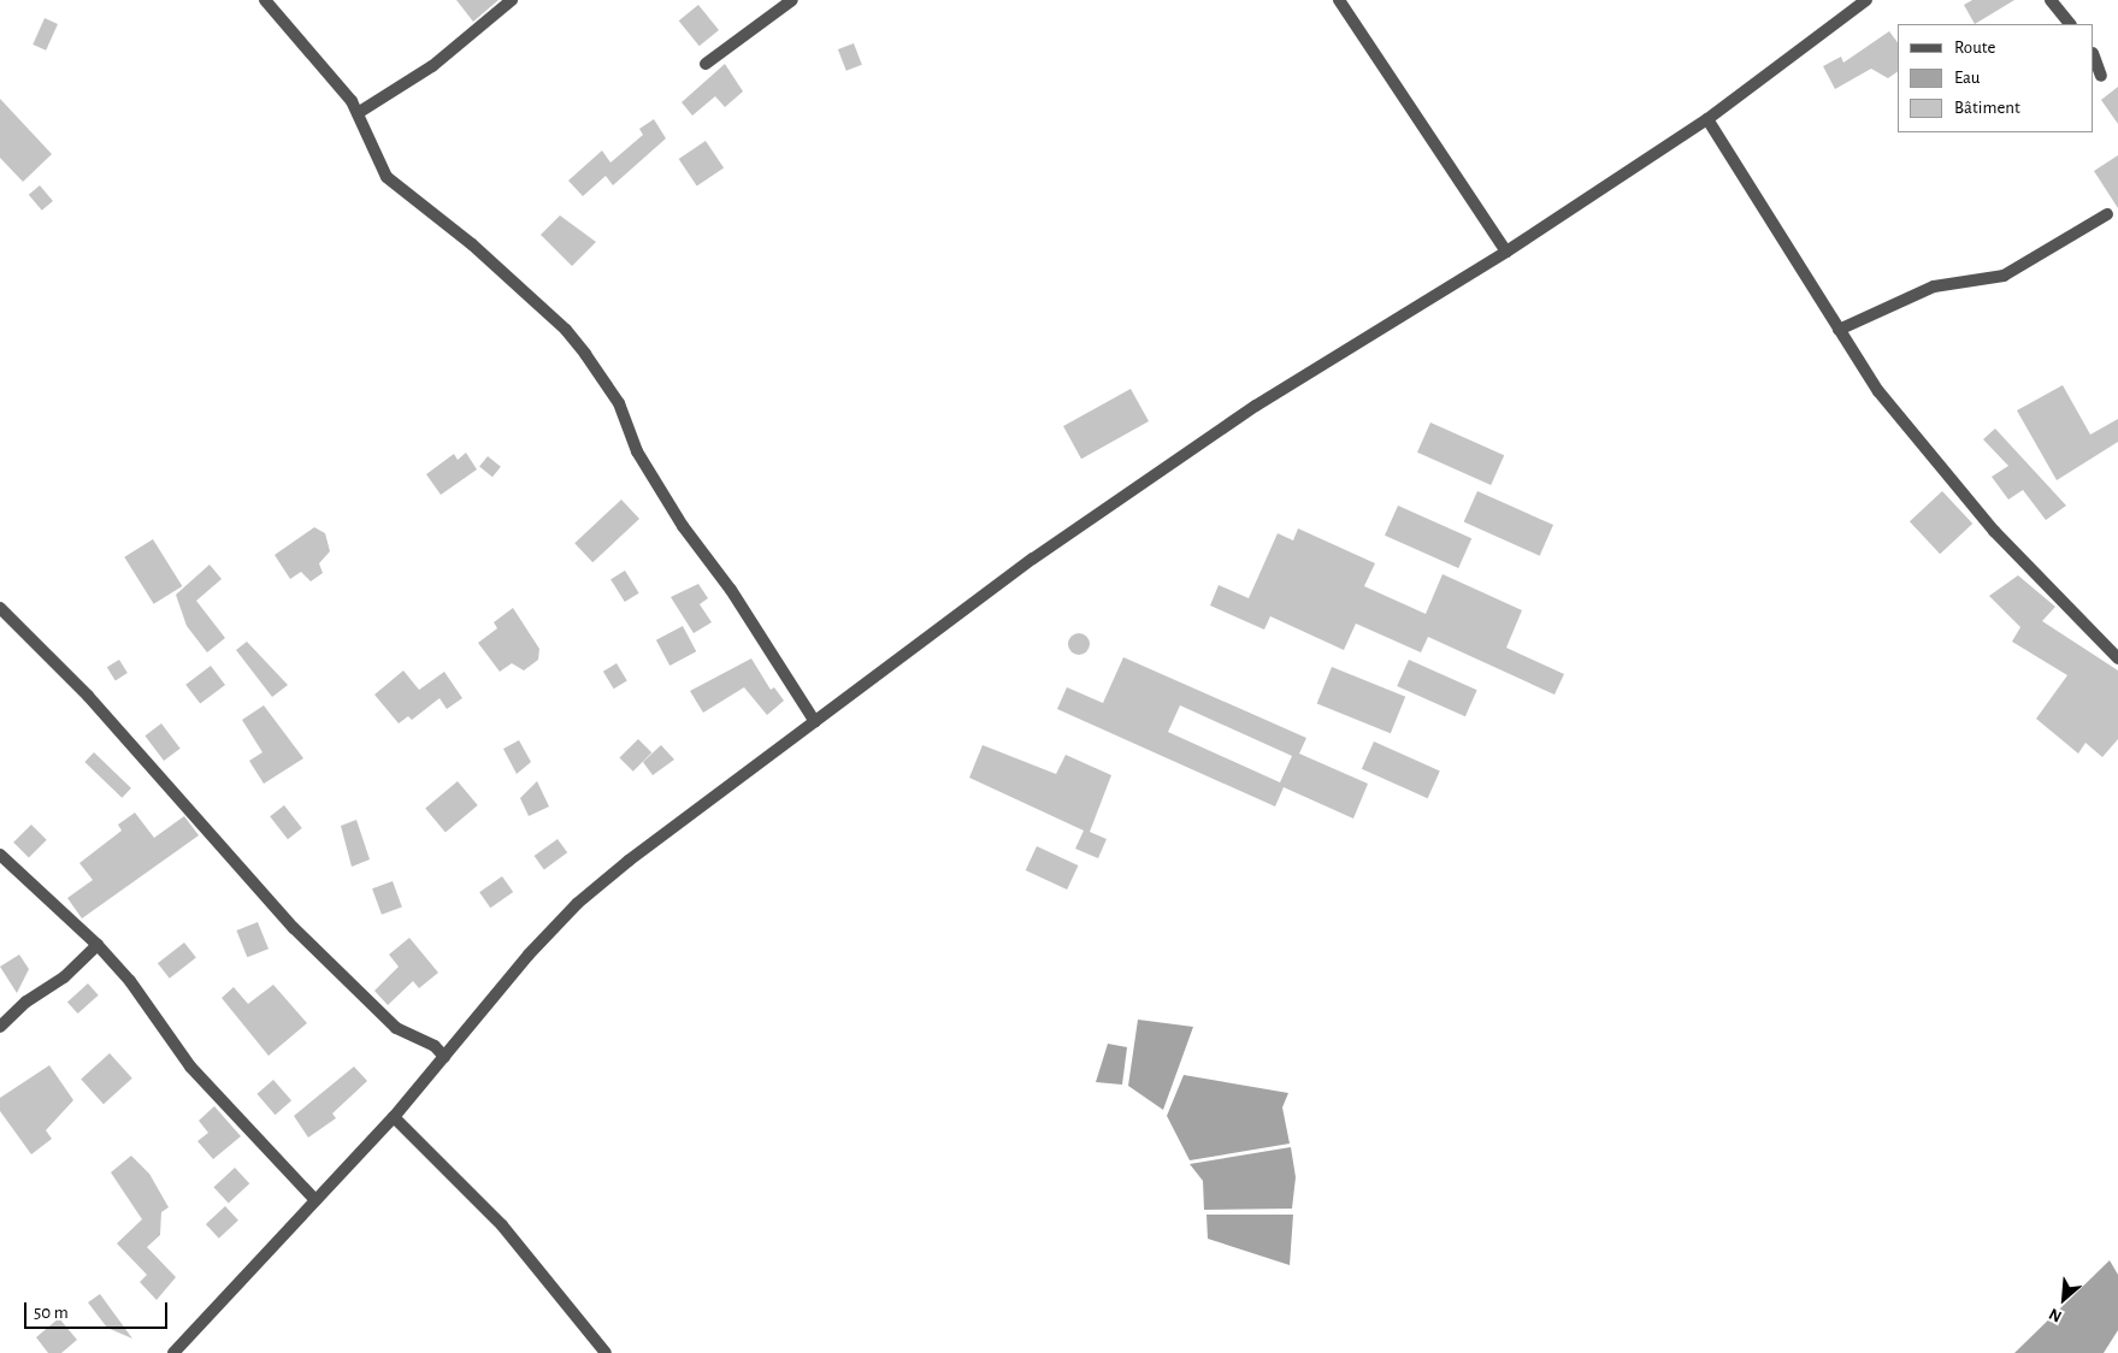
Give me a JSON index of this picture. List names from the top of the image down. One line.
{"legend":["Route","Eau","Bâtiment"],"scale_bar":"50 m","north":"bottom left"}
